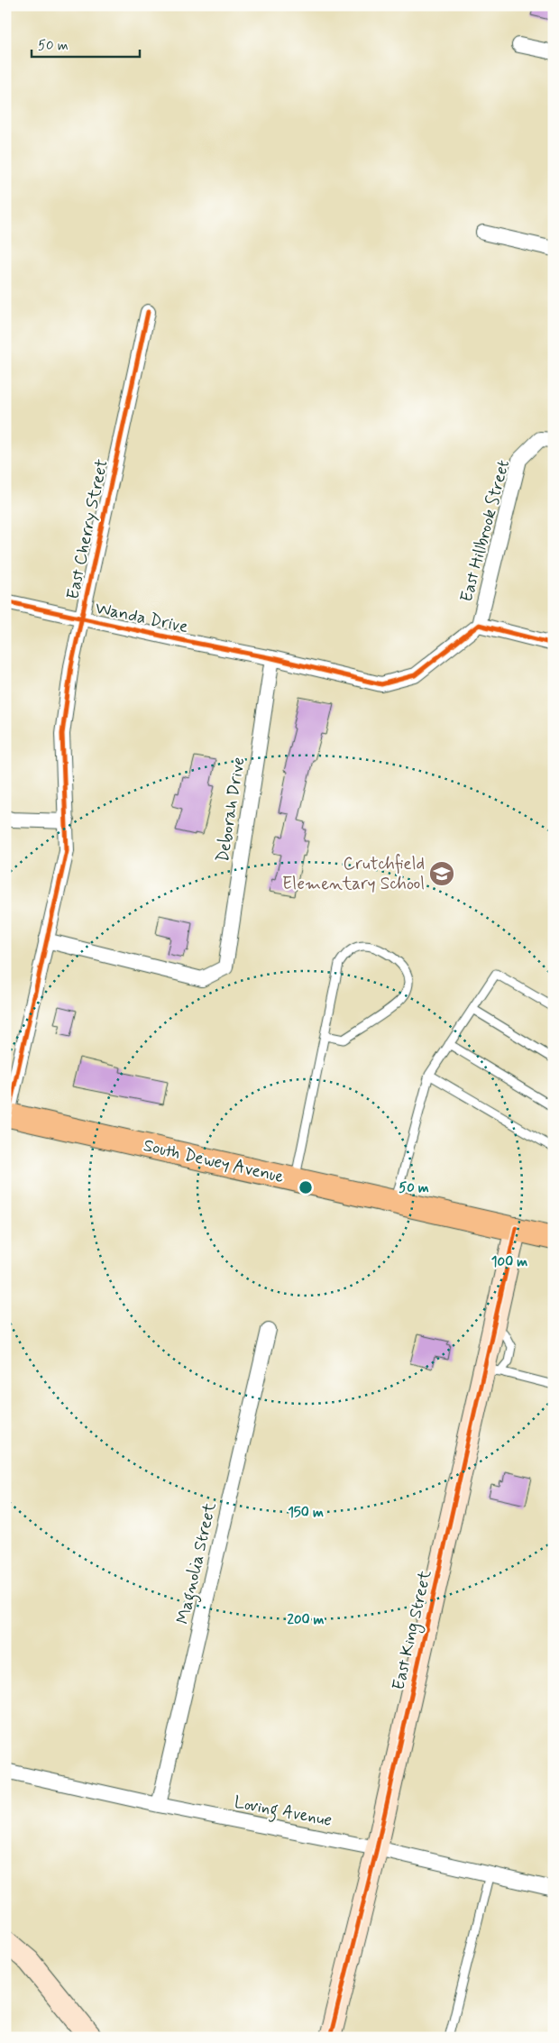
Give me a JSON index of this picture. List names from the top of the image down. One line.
{"streets":{"main road":["South Dewey Avenue"],"street":["East Cherry Street","East Hillbrook Street","Wanda Drive","Deborah Drive","Magnolia Street","East King Street","Loving Avenue"]},"crossings":[["East Cherry Street","Wanda Drive"],["East Cherry Street","Deborah Drive"],["East Cherry Street","South Dewey Avenue"],["East Hillbrook Street","Wanda Drive"],["Wanda Drive","Deborah Drive"],["South Dewey Avenue","East King Street"],["Magnolia Street","Loving Avenue"],["East King Street","Loving Avenue"]],"places":{"school or university":["Crutchfield Elementary School"]},"scale_bar":"50 m","rings":["50 m","100 m","150 m","200 m"]}
